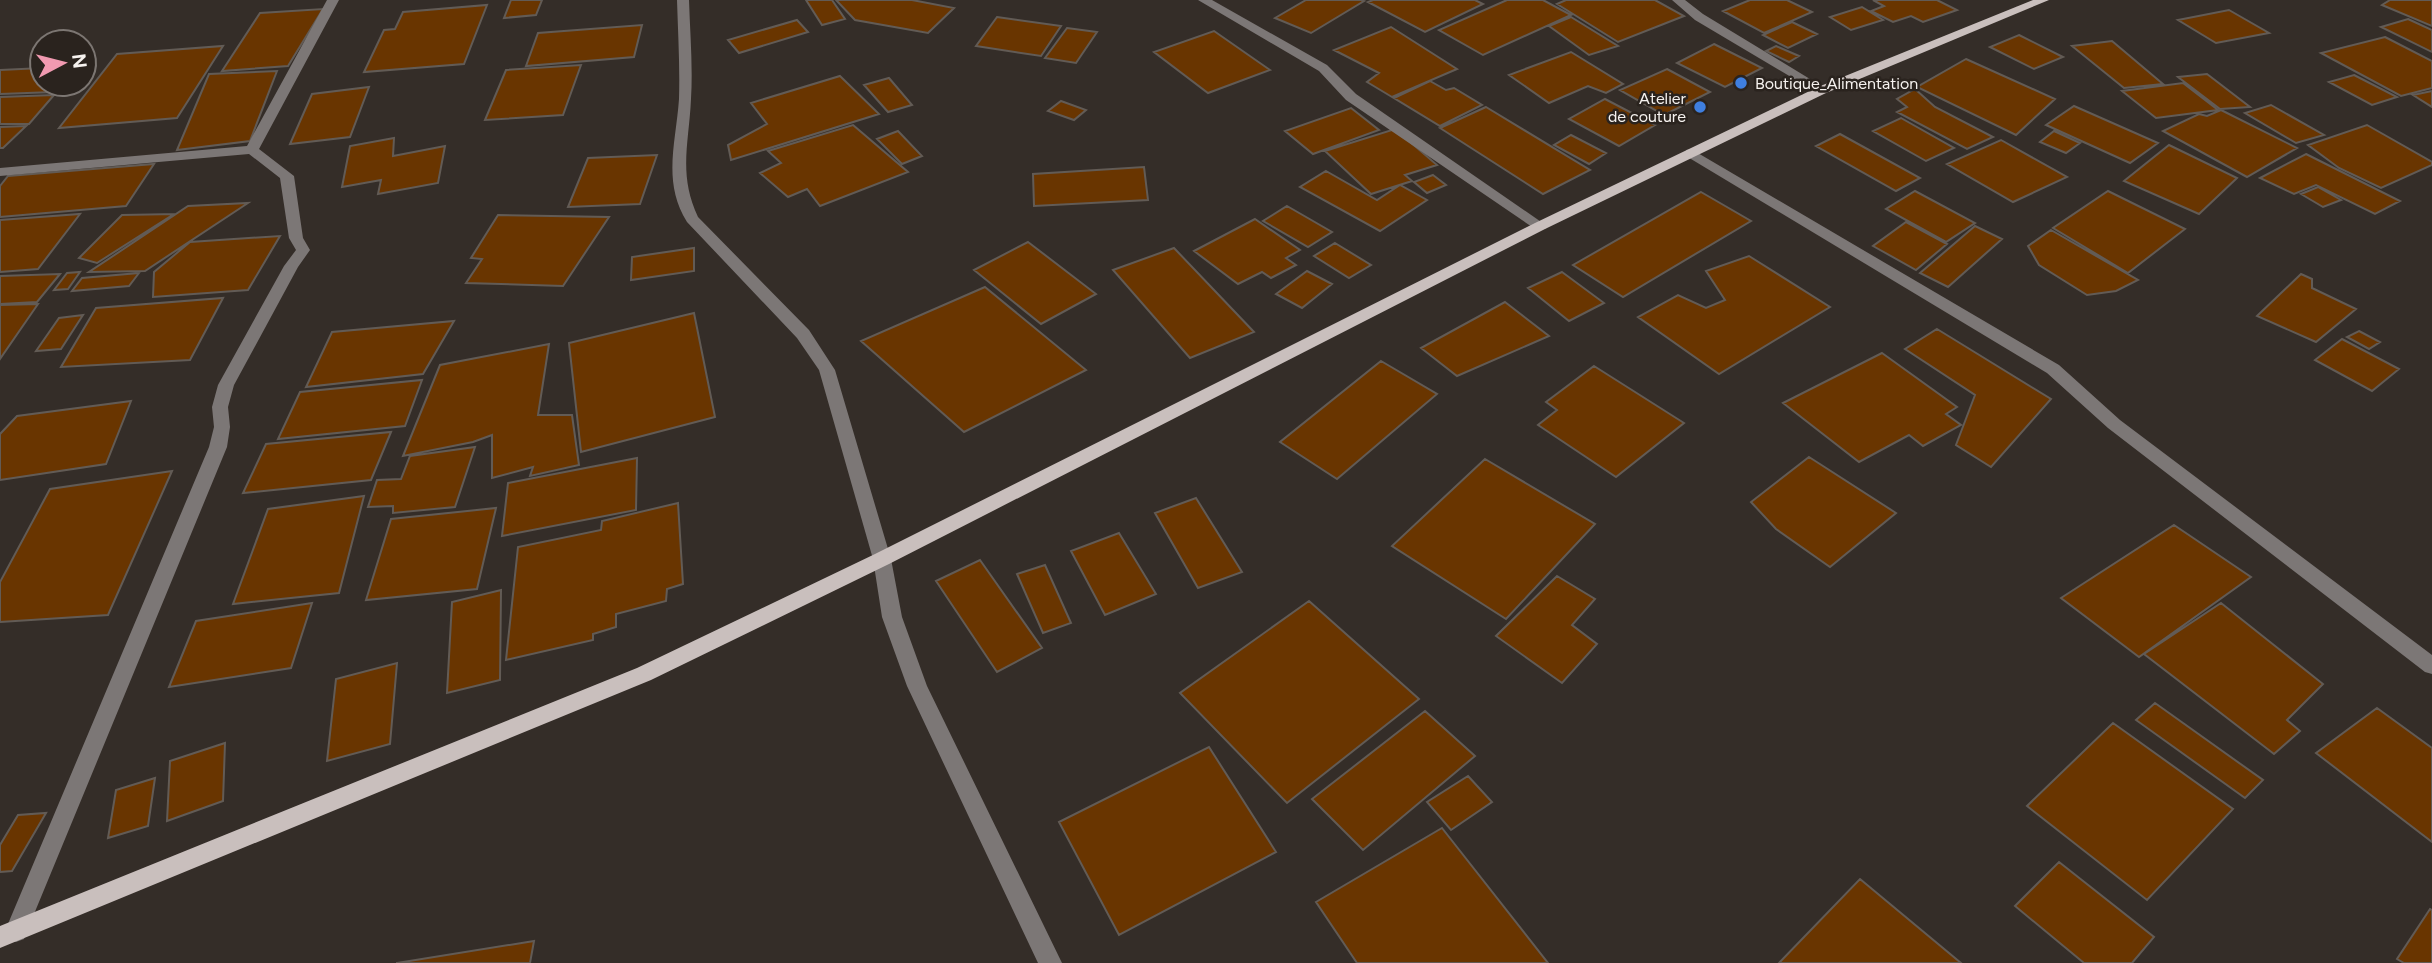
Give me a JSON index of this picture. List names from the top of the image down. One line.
{"places":["Boutique_Alimentation","Atelier de couture"],"north":"right"}
